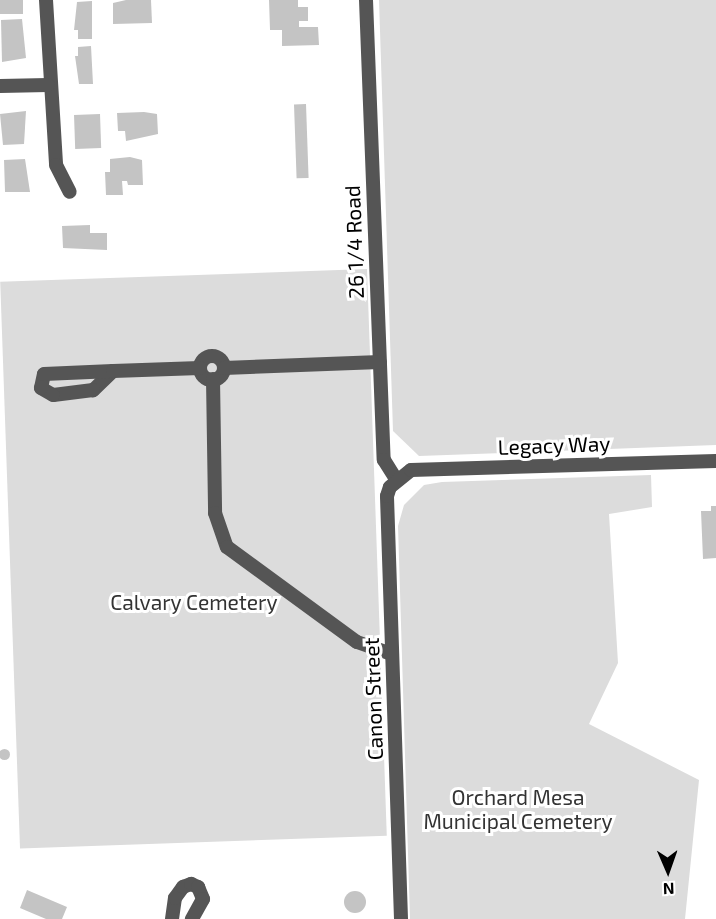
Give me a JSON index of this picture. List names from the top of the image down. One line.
{"streets":{"street":["26 1/4 Road","Legacy Way","Canon Street"]},"crossings":[["26 1/4 Road","Legacy Way"],["26 1/4 Road","Canon Street"],["Legacy Way","Canon Street"]],"parks":["Calvary Cemetery","Orchard Mesa Municipal Cemetery"],"north":"bottom"}
